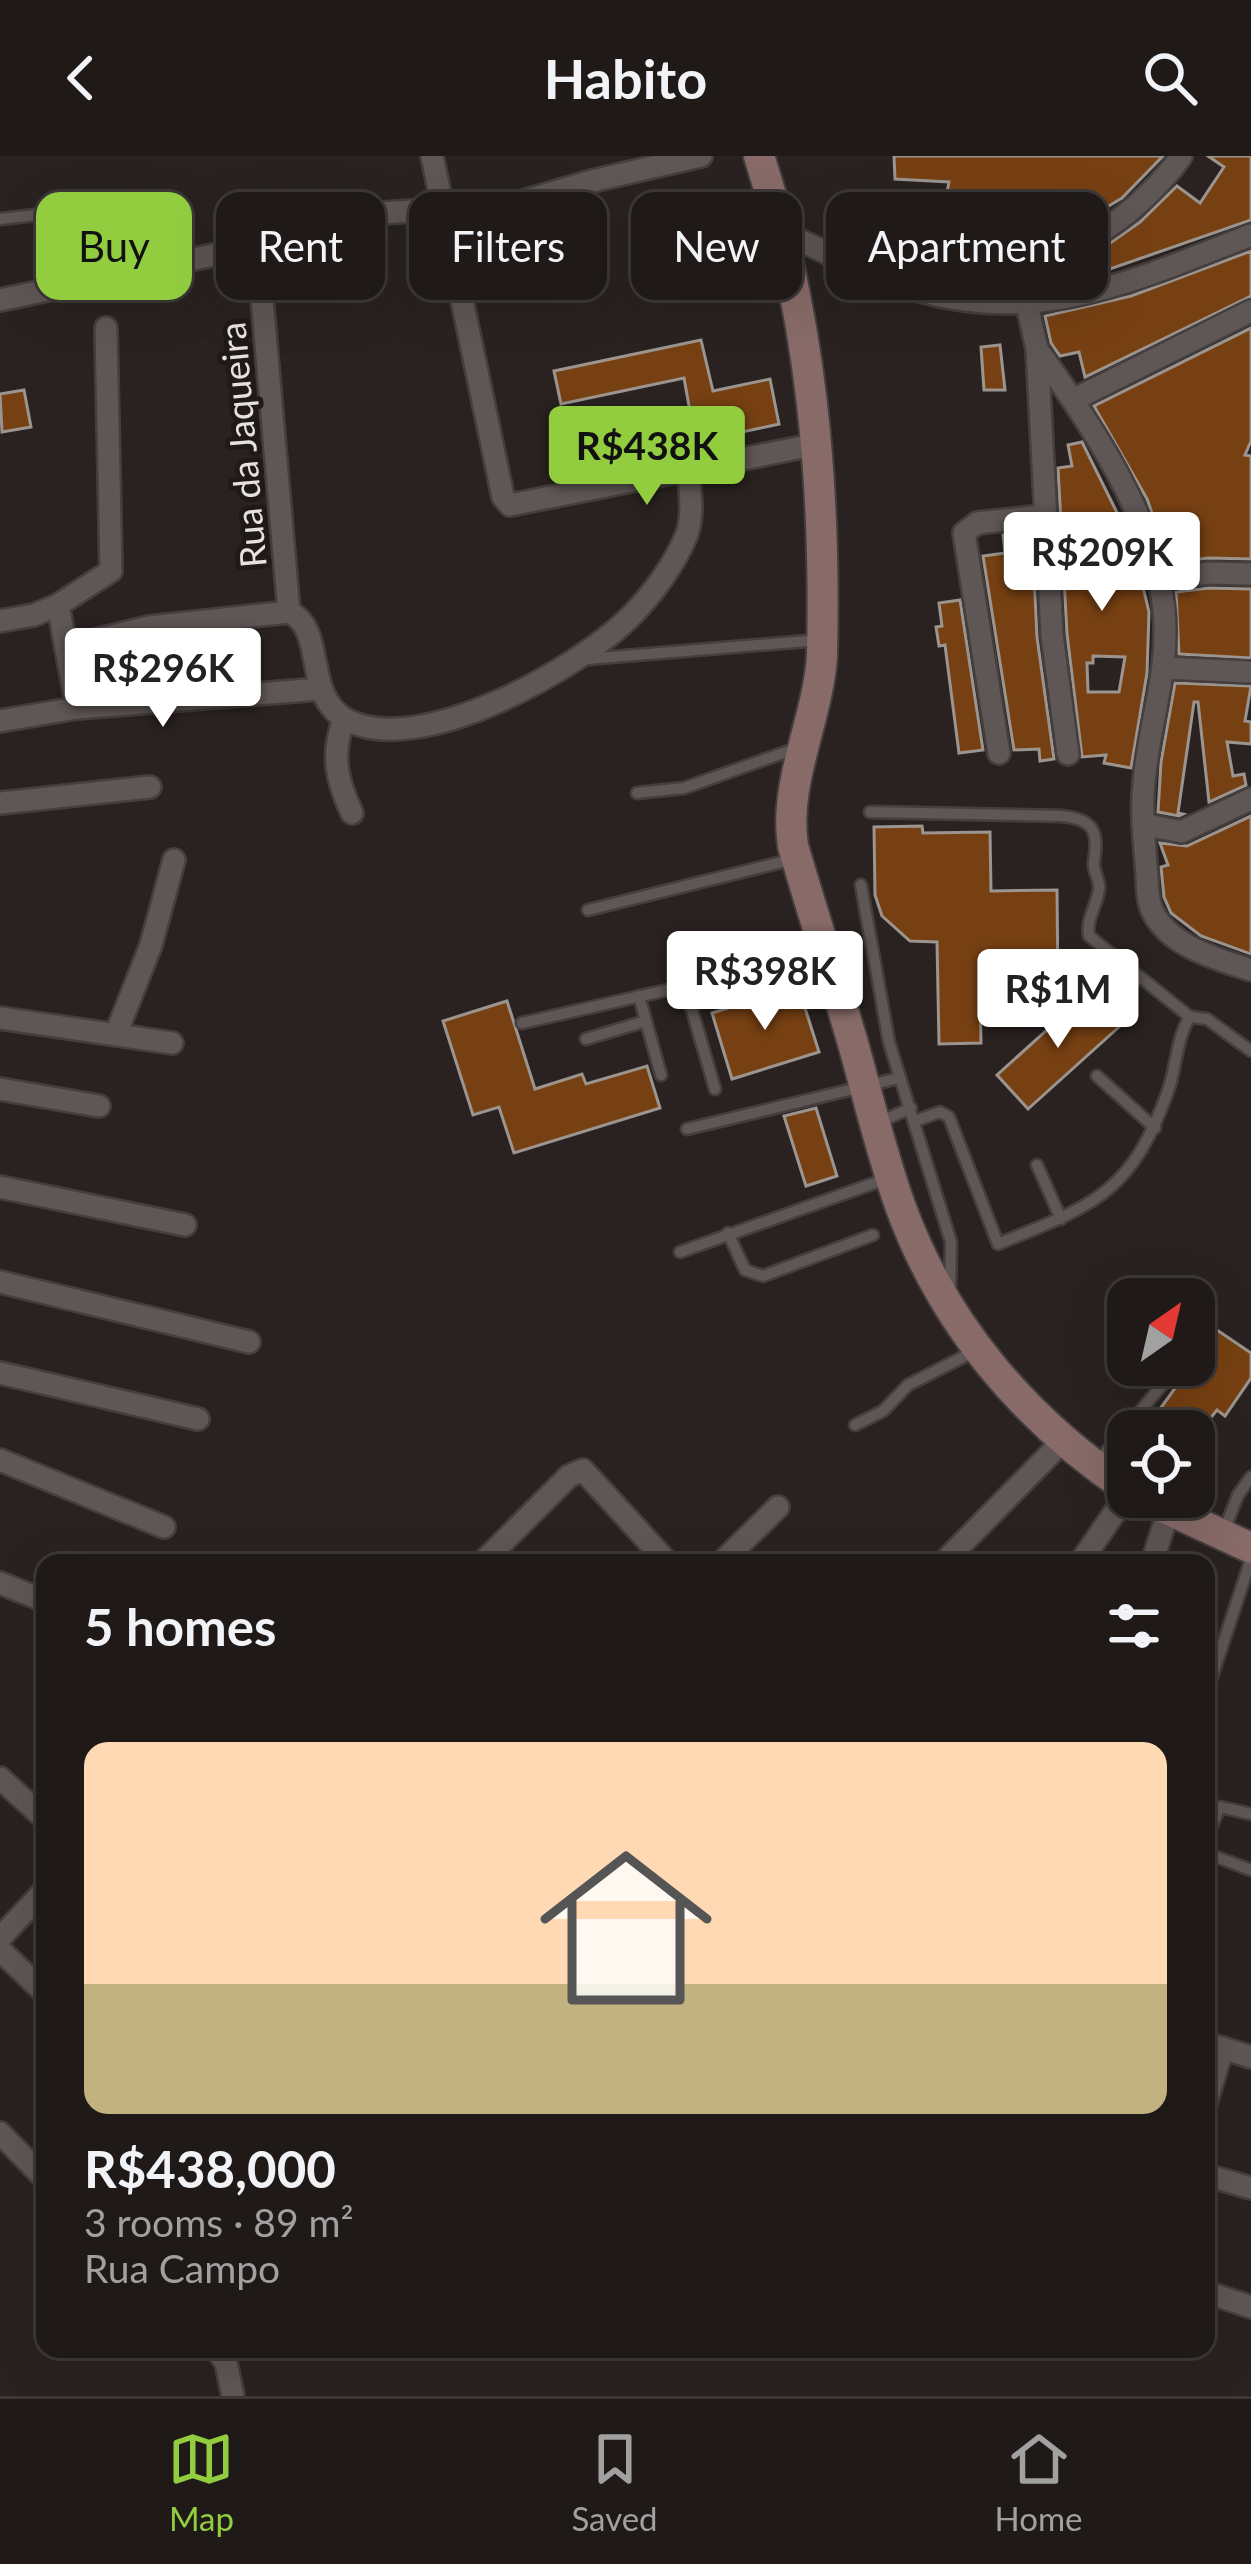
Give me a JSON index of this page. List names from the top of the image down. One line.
{"streets":{"street":["Rua da Jaqueira"]},"north":"top right","page":{"header":"Habito","chip":["Buy","Rent","Filters","New","Apartment"],"price":["R$438K","R$209K","R$296K","R$398K","R$1M"],"heading":"5 homes","list":[{"name":"R$438,000","note":"3 rooms · 89 m² · Rua Campo"}],"tabs":["Map","Saved","Home"]}}
